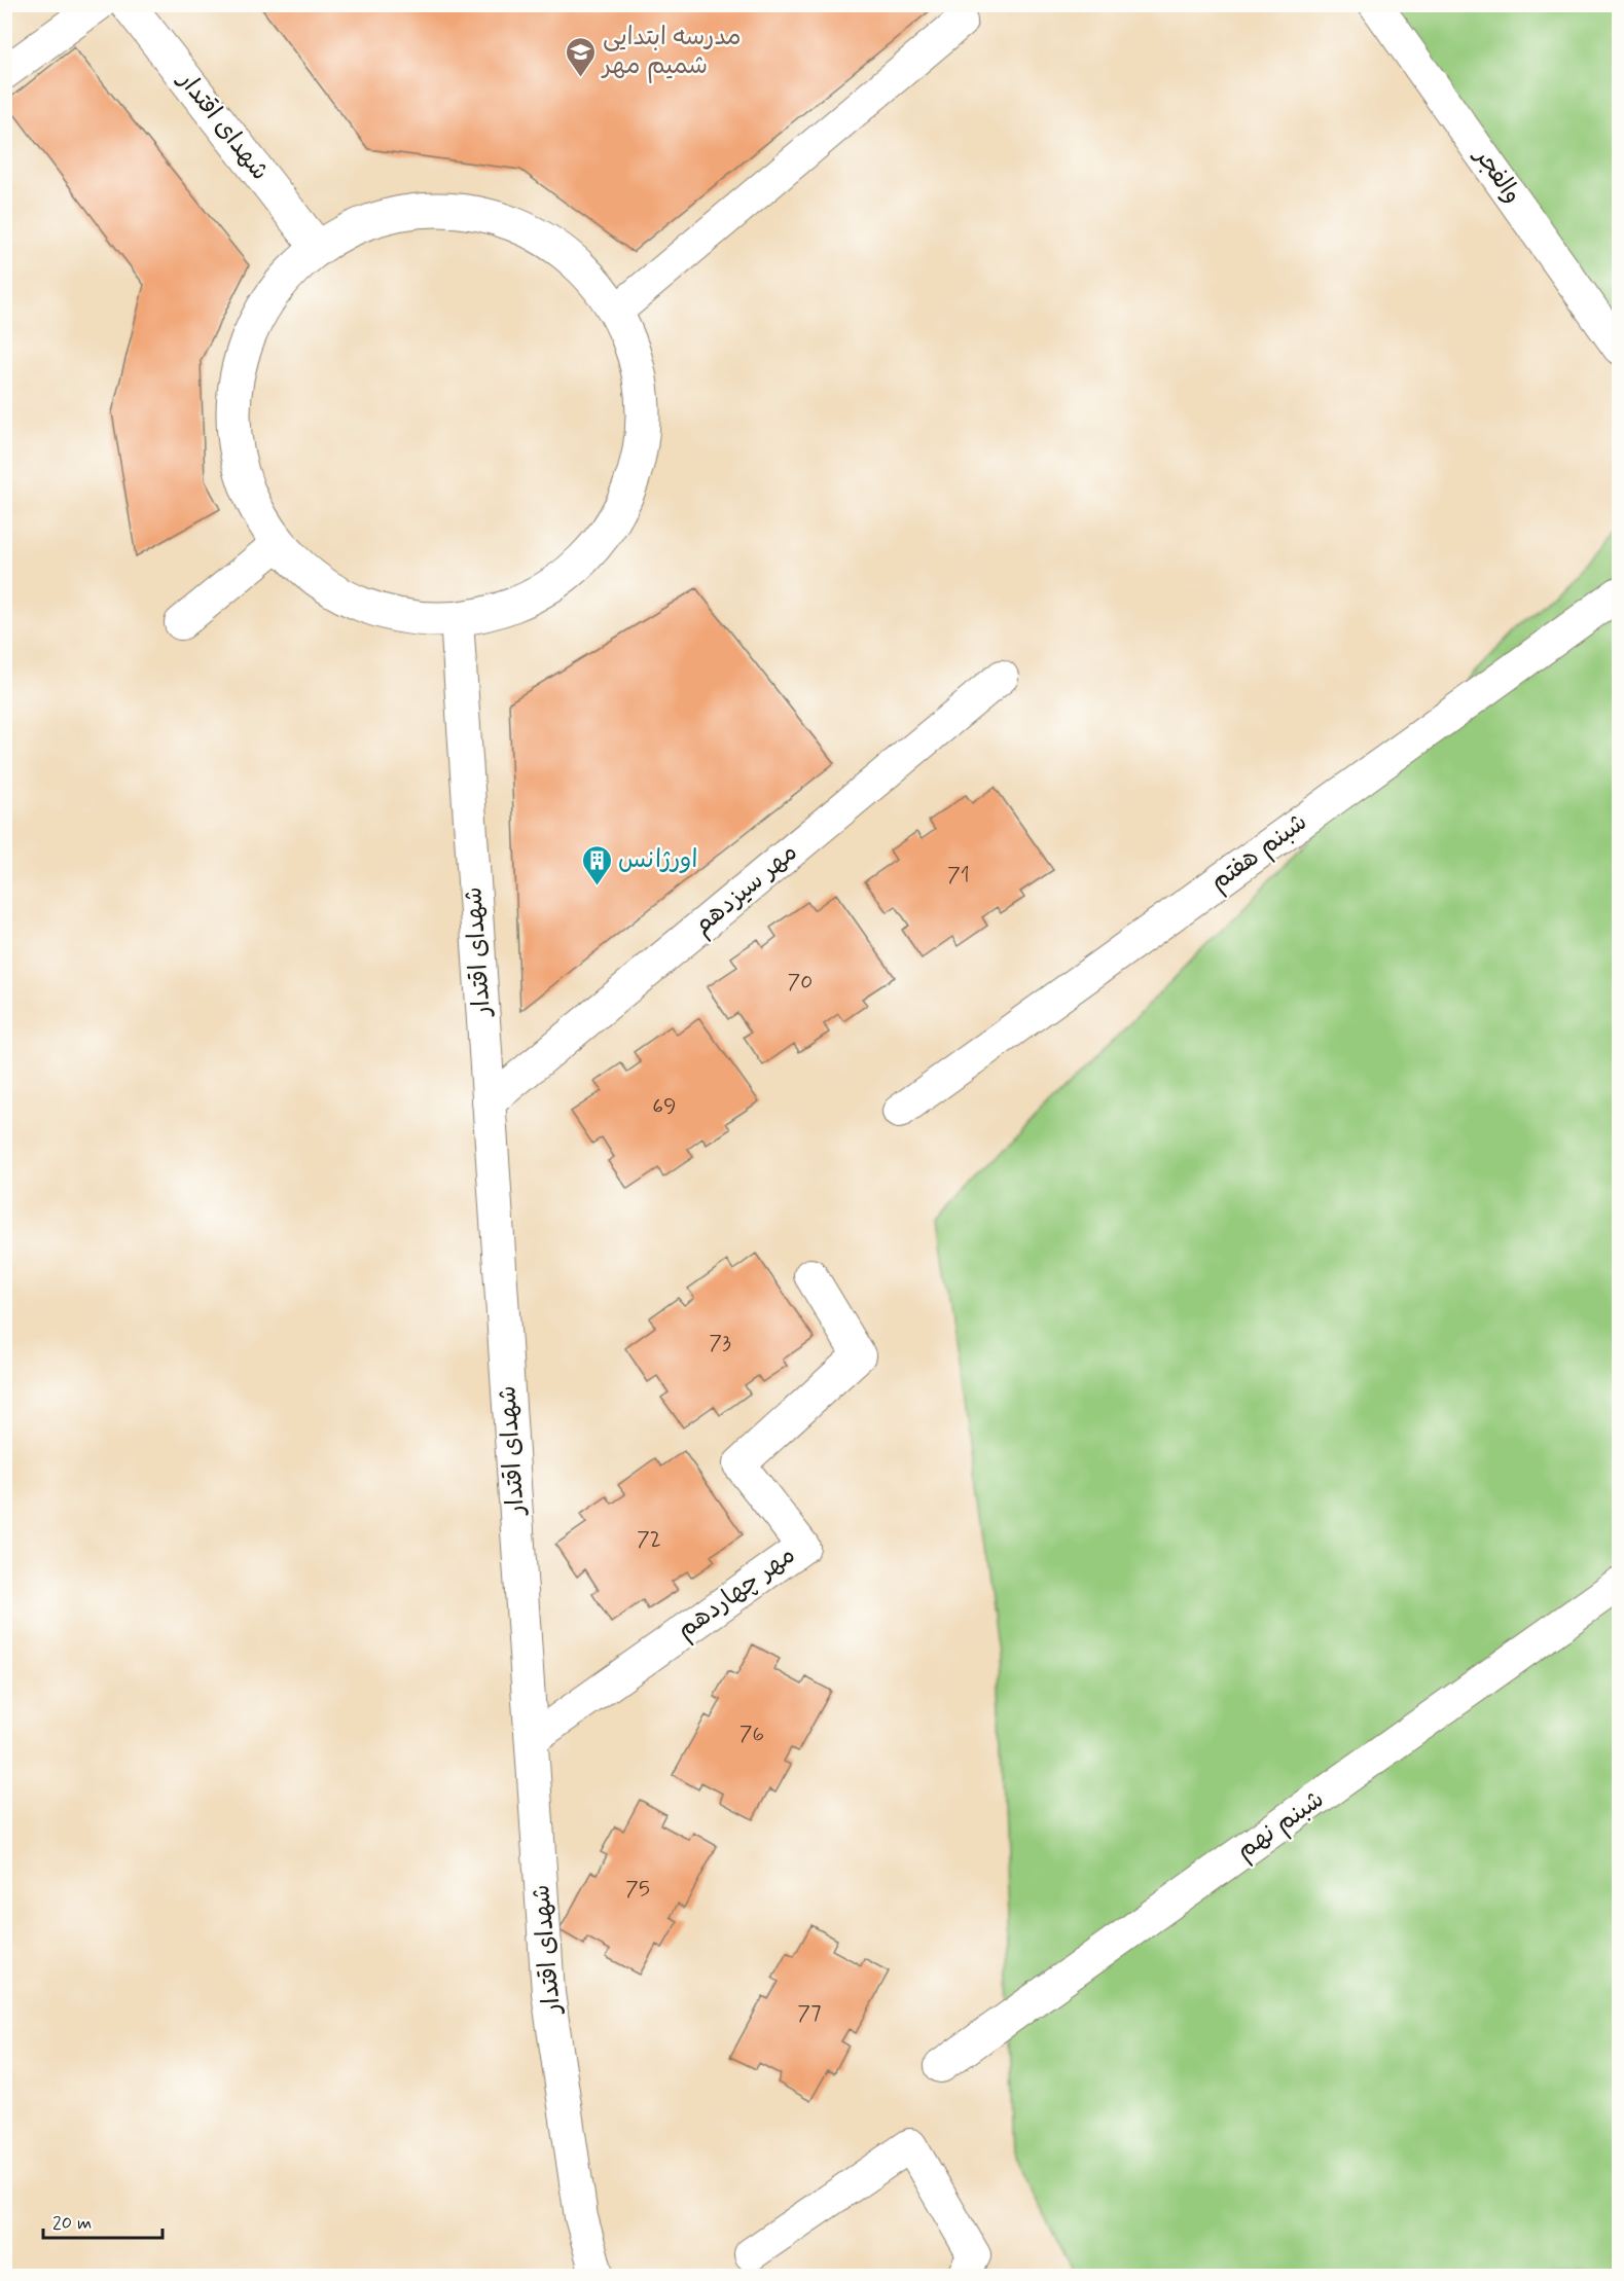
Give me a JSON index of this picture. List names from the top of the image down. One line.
{"streets":{"street":["شهدای اقتدار","والفجر","شبنم هفتم","مهر سیزدهم","مهر چهاردهم","شبنم نهم"]},"crossings":[["شهدای اقتدار","مهر سیزدهم"],["شهدای اقتدار","مهر چهاردهم"]],"places":{"school or university":["مدرسه ابتدایی شمیم مهر"],"building":["اورژانس"]},"house_numbers":["71","70","69","73","72","76","75","77"],"scale_bar":"20 m"}
